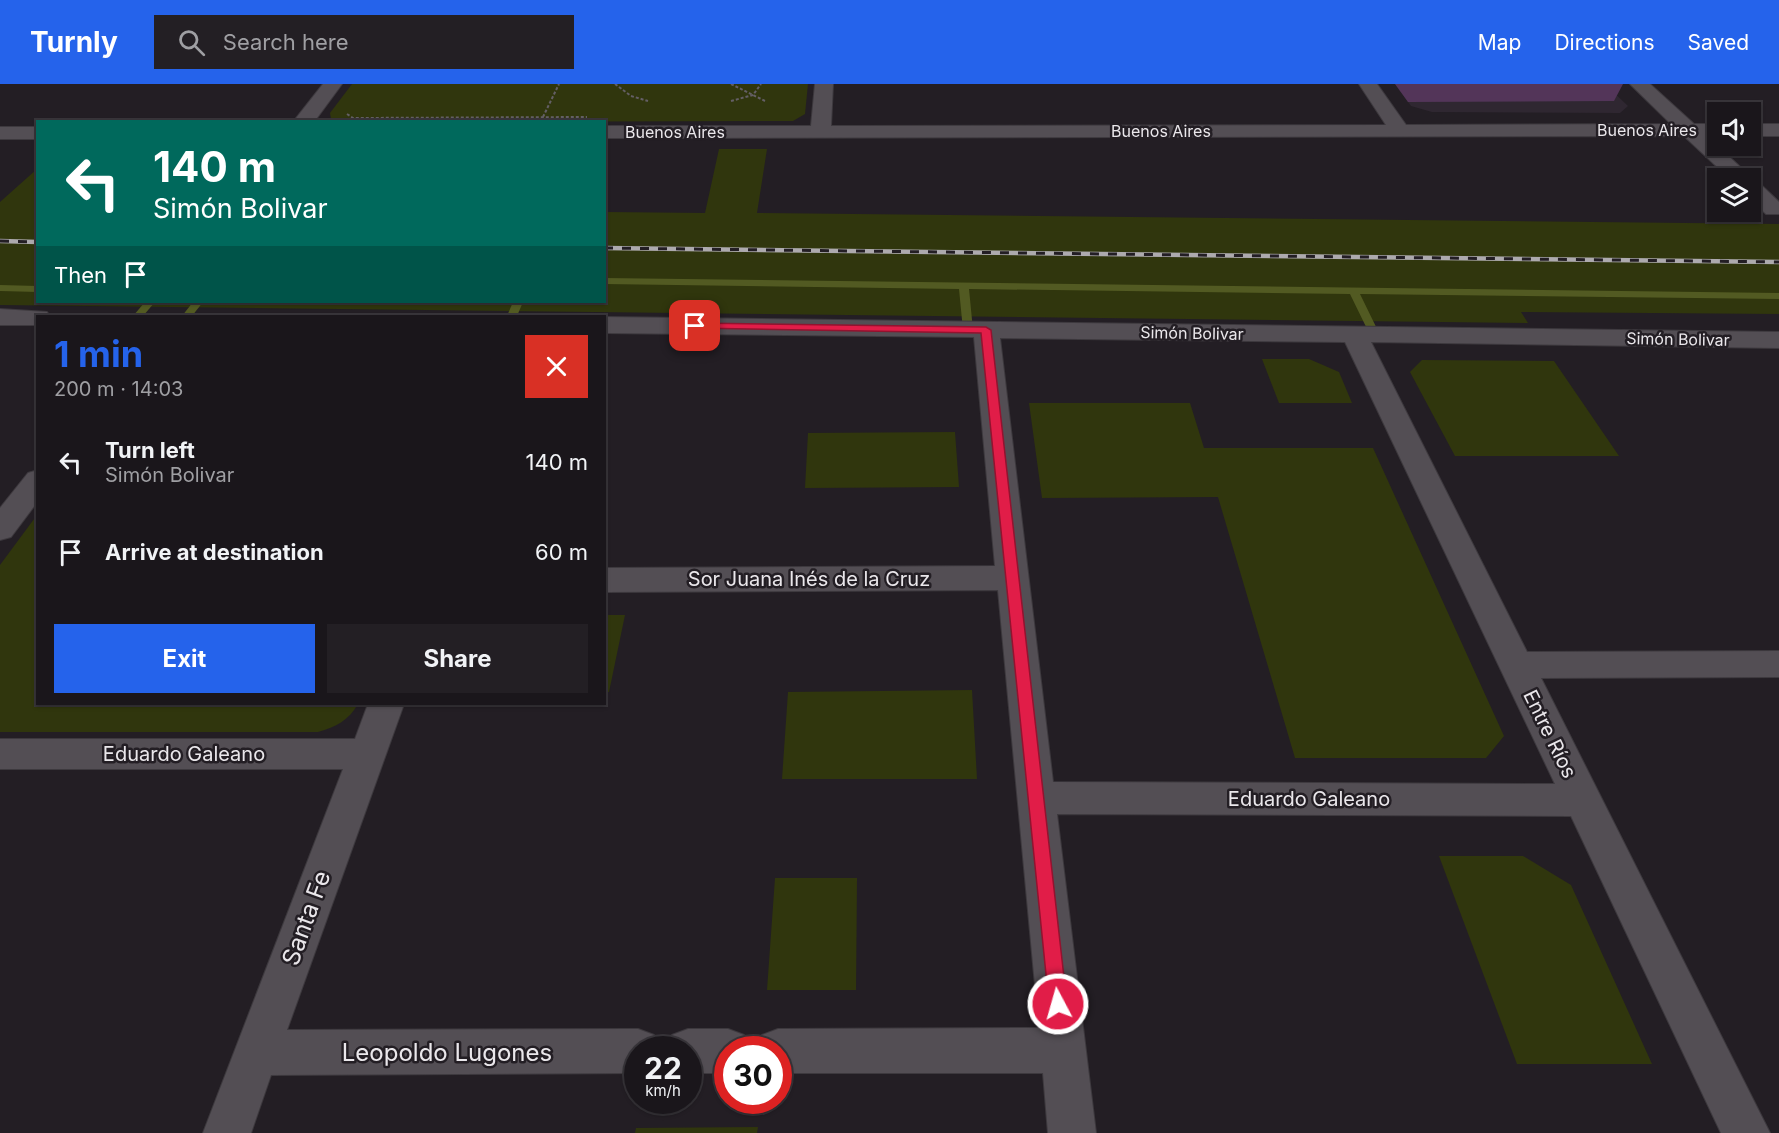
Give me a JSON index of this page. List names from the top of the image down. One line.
{"streets":{"street":["Buenos Aires","Simón Bolivar","Sor Juana Inés de la Cruz","Entre Ríos","Eduardo Galeano","Santa Fe","Leopoldo Lugones"]},"crossings":[["Simón Bolivar","Entre Ríos"],["Entre Ríos","Eduardo Galeano"],["Eduardo Galeano","Santa Fe"],["Santa Fe","Leopoldo Lugones"]],"page":{"header":"Turnly","search":"Search here","nav":["Map","Directions","Saved"],"turn":["140 m","Simón Bolivar"],"then":"Then","heading":["1 min","200 m · 14:03"],"list":[{"name":"Turn left","note":"Simón Bolivar","value":"140 m"},{"name":"Arrive at destination","value":"60 m"}],"buttons":["Exit","Share"],"speed":"22 km/h","limit":"30"}}
